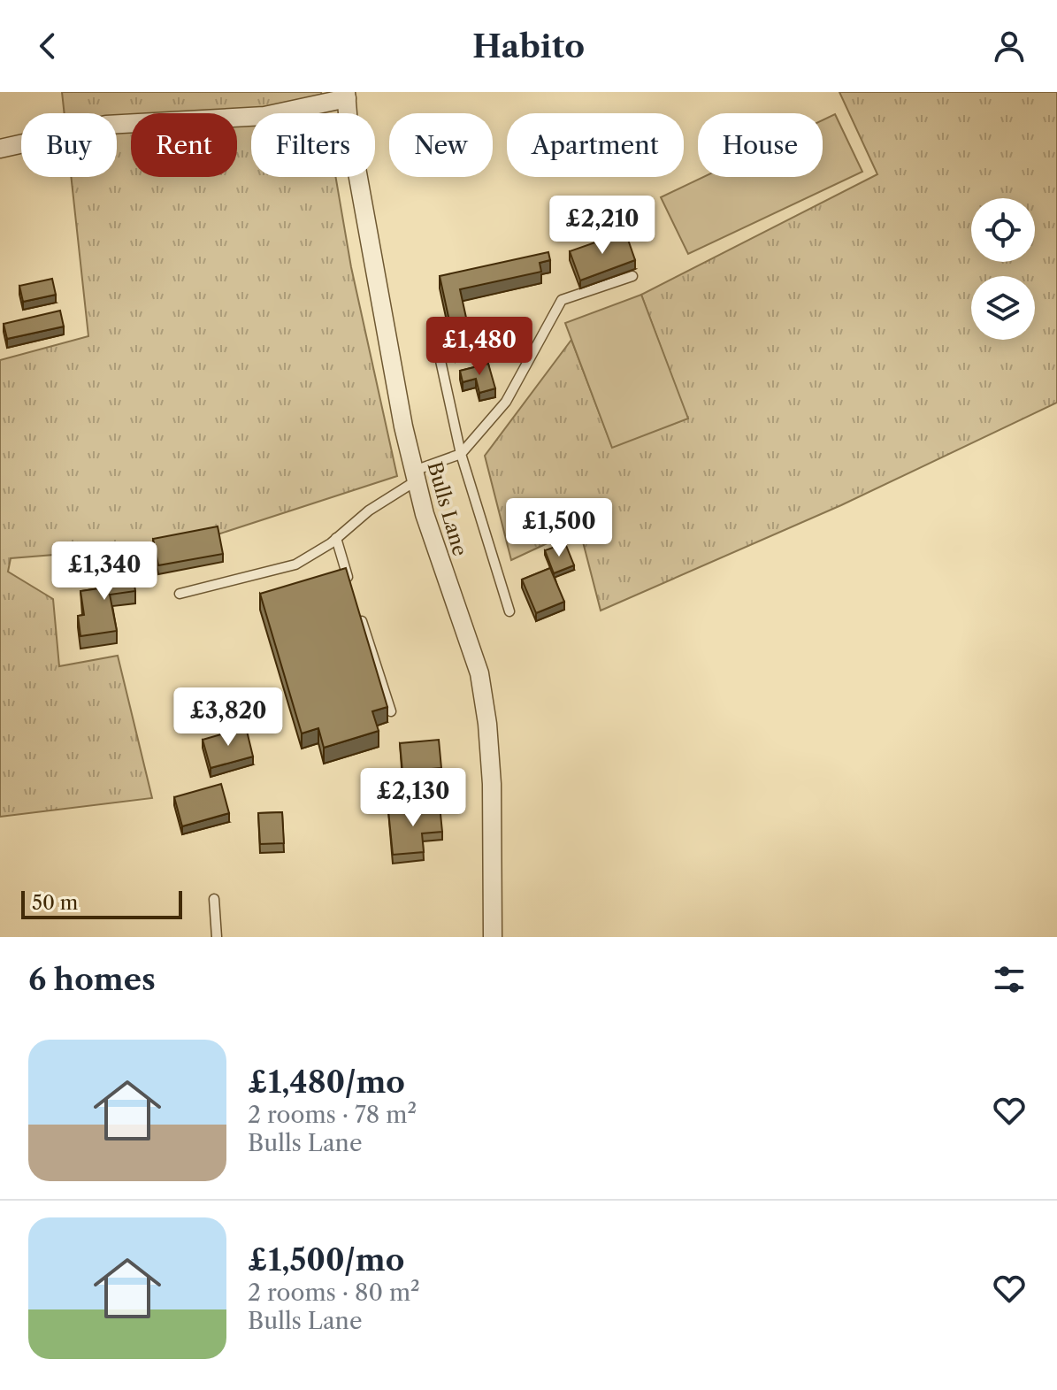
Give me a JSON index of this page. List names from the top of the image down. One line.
{"streets":{"street":["Bulls Lane"]},"scale_bar":"50 m","page":{"header":"Habito","chip":["Buy","Rent","Filters","New","Apartment","House"],"price":["£2,210","£1,480","£1,500","£1,340","£3,820","£2,130"],"scale":"50 m","heading":"6 homes","list":[{"name":"£1,480/mo","note":"2 rooms · 78 m² · Bulls Lane"},{"name":"£1,500/mo","note":"2 rooms · 80 m² · Bulls Lane"}]}}
